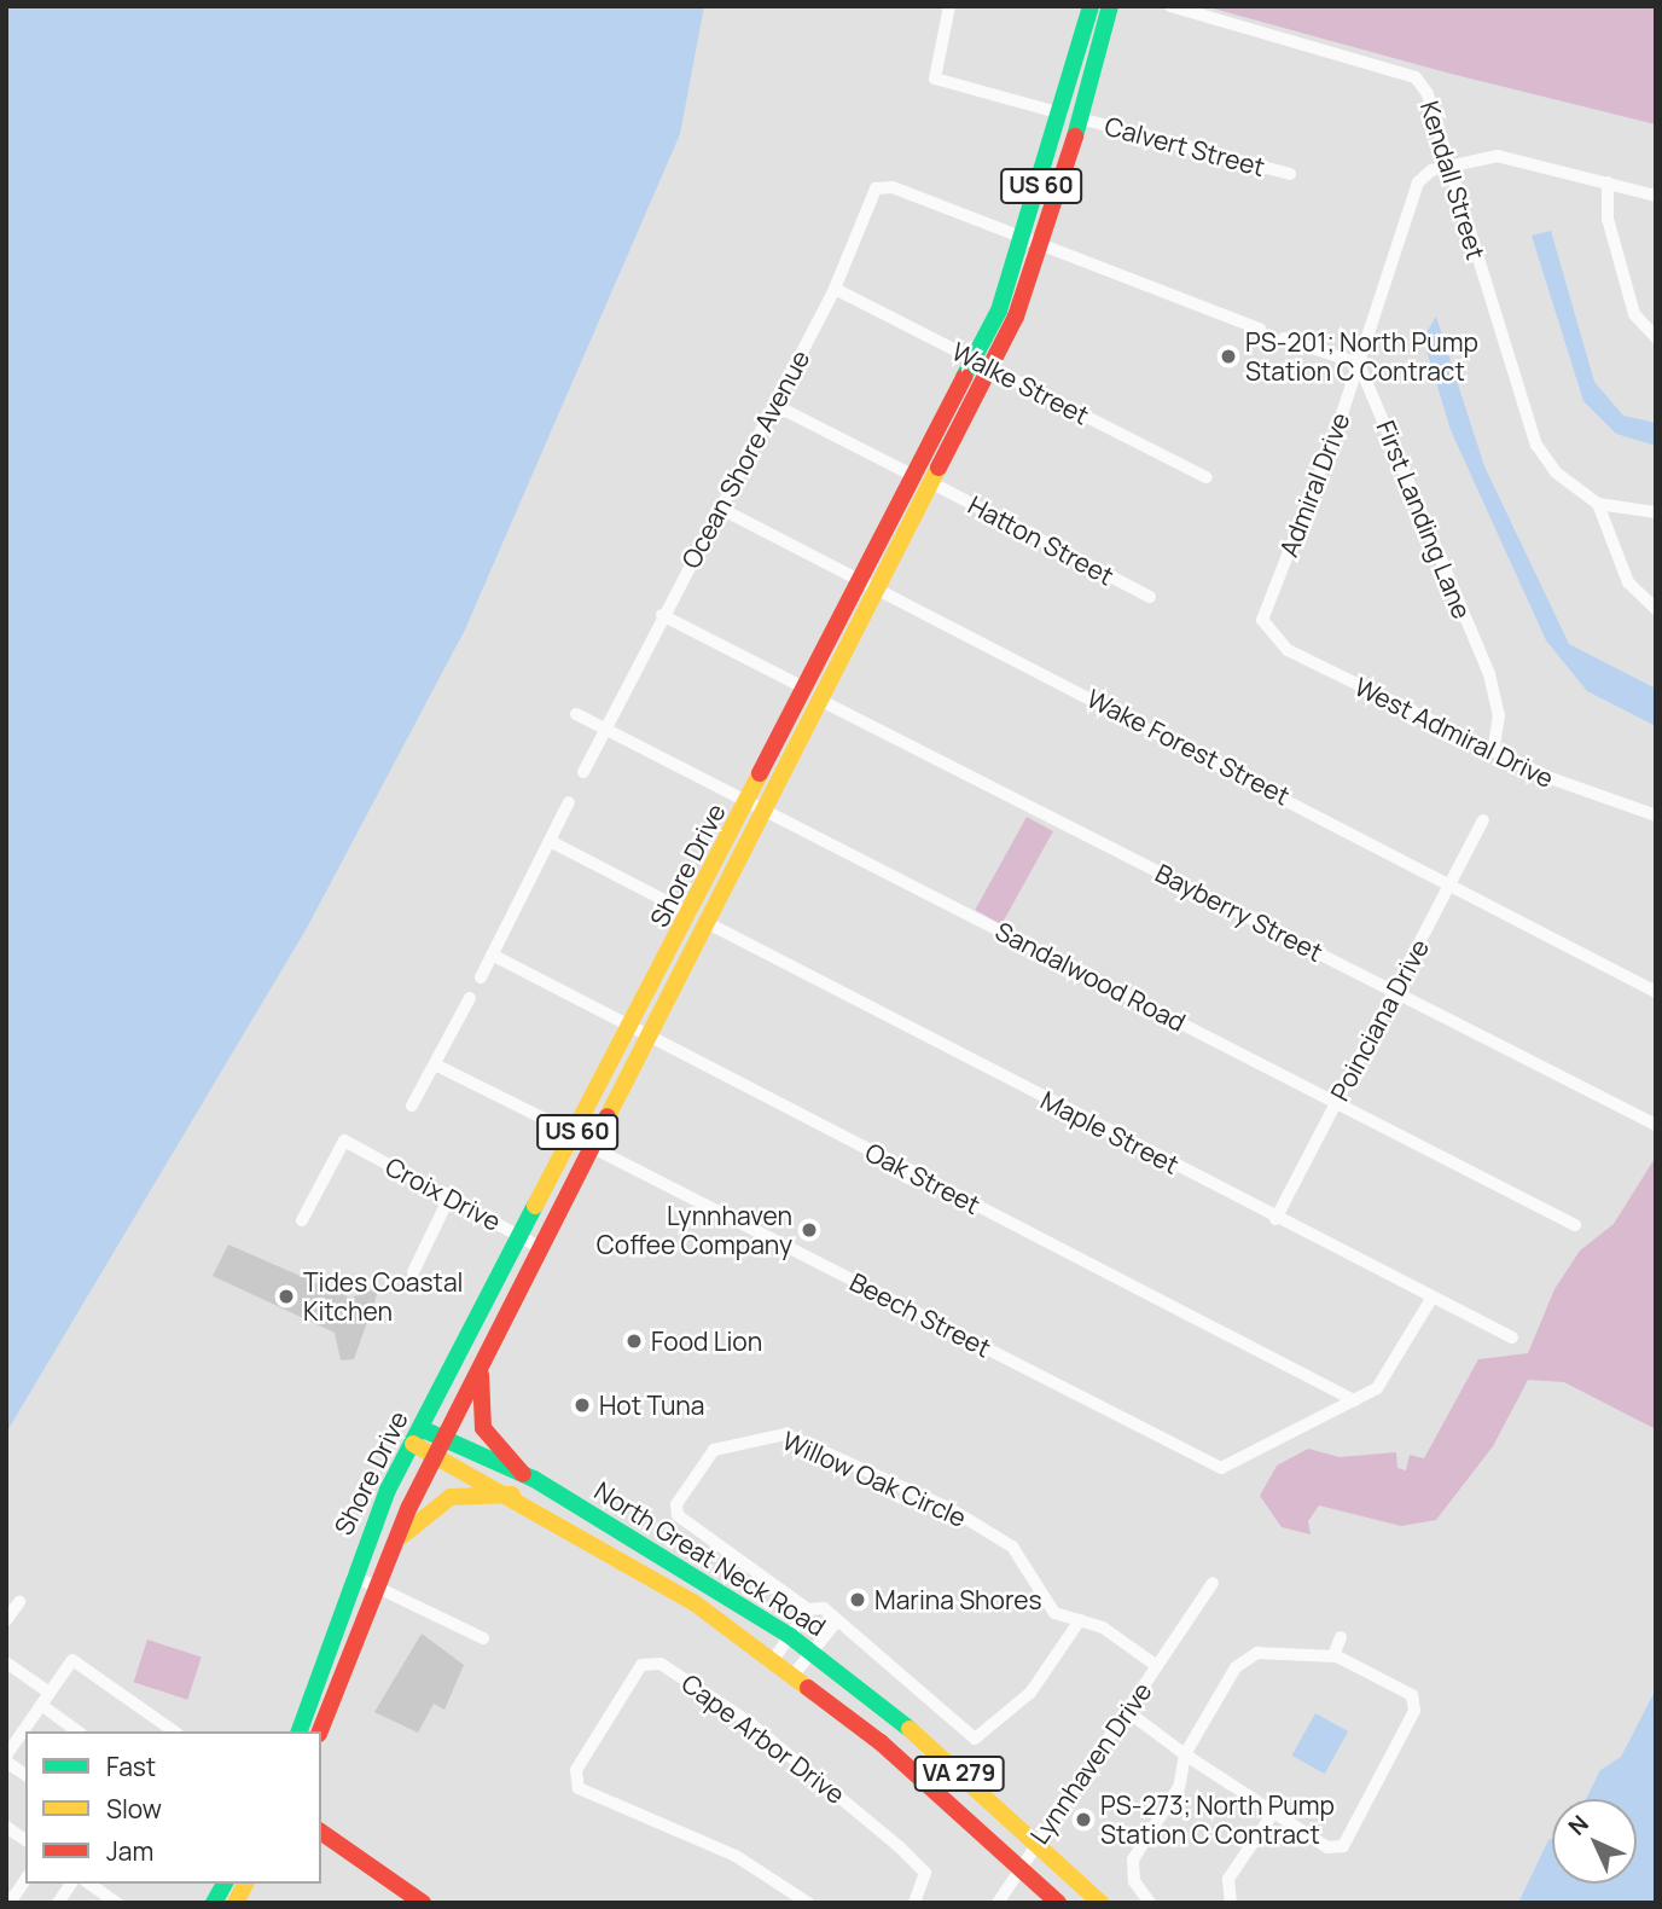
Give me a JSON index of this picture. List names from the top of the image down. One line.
{"streets":{"main road":["US 60","Shore Drive","North Great Neck Road","VA 279"],"street":["Calvert Street","Kendall Street","Walke Street","Ocean Shore Avenue","Admiral Drive","First Landing Lane","Hatton Street","West Admiral Drive","Wake Forest Street","Bayberry Street","Sandalwood Road","Poinciana Drive","Maple Street","Oak Street","Croix Drive","Beech Street","Willow Oak Circle","Cape Arbor Drive","Lynnhaven Drive"]},"crossings":[["Calvert Street","Shore Drive"],["Kendall Street","Admiral Drive"],["Walke Street","Ocean Shore Avenue"],["Walke Street","Shore Drive"],["Ocean Shore Avenue","Wake Forest Street"],["Ocean Shore Avenue","Shore Drive"],["Ocean Shore Avenue","Sandalwood Road"],["Admiral Drive","First Landing Lane"],["Admiral Drive","West Admiral Drive"],["First Landing Lane","West Admiral Drive"],["Hatton Street","Shore Drive"],["Wake Forest Street","Shore Drive"],["Wake Forest Street","Poinciana Drive"],["Shore Drive","Bayberry Street"],["Shore Drive","Sandalwood Road"],["Shore Drive","Maple Street"],["Shore Drive","Oak Street"],["Shore Drive","Croix Drive"],["Shore Drive","Beech Street"],["Shore Drive","North Great Neck Road"],["Bayberry Street","Poinciana Drive"],["Sandalwood Road","Poinciana Drive"],["Poinciana Drive","Maple Street"],["Oak Street","Beech Street"],["Willow Oak Circle","Lynnhaven Drive"],["North Great Neck Road","Lynnhaven Drive"]],"places":["PS-201; North Pump Station C Contract","Lynnhaven Coffee Company","Tides Coastal Kitchen","Food Lion","Hot Tuna","Marina Shores","PS-273; North Pump Station C Contract"],"legend":["Fast","Slow","Jam"],"north":"top left"}
